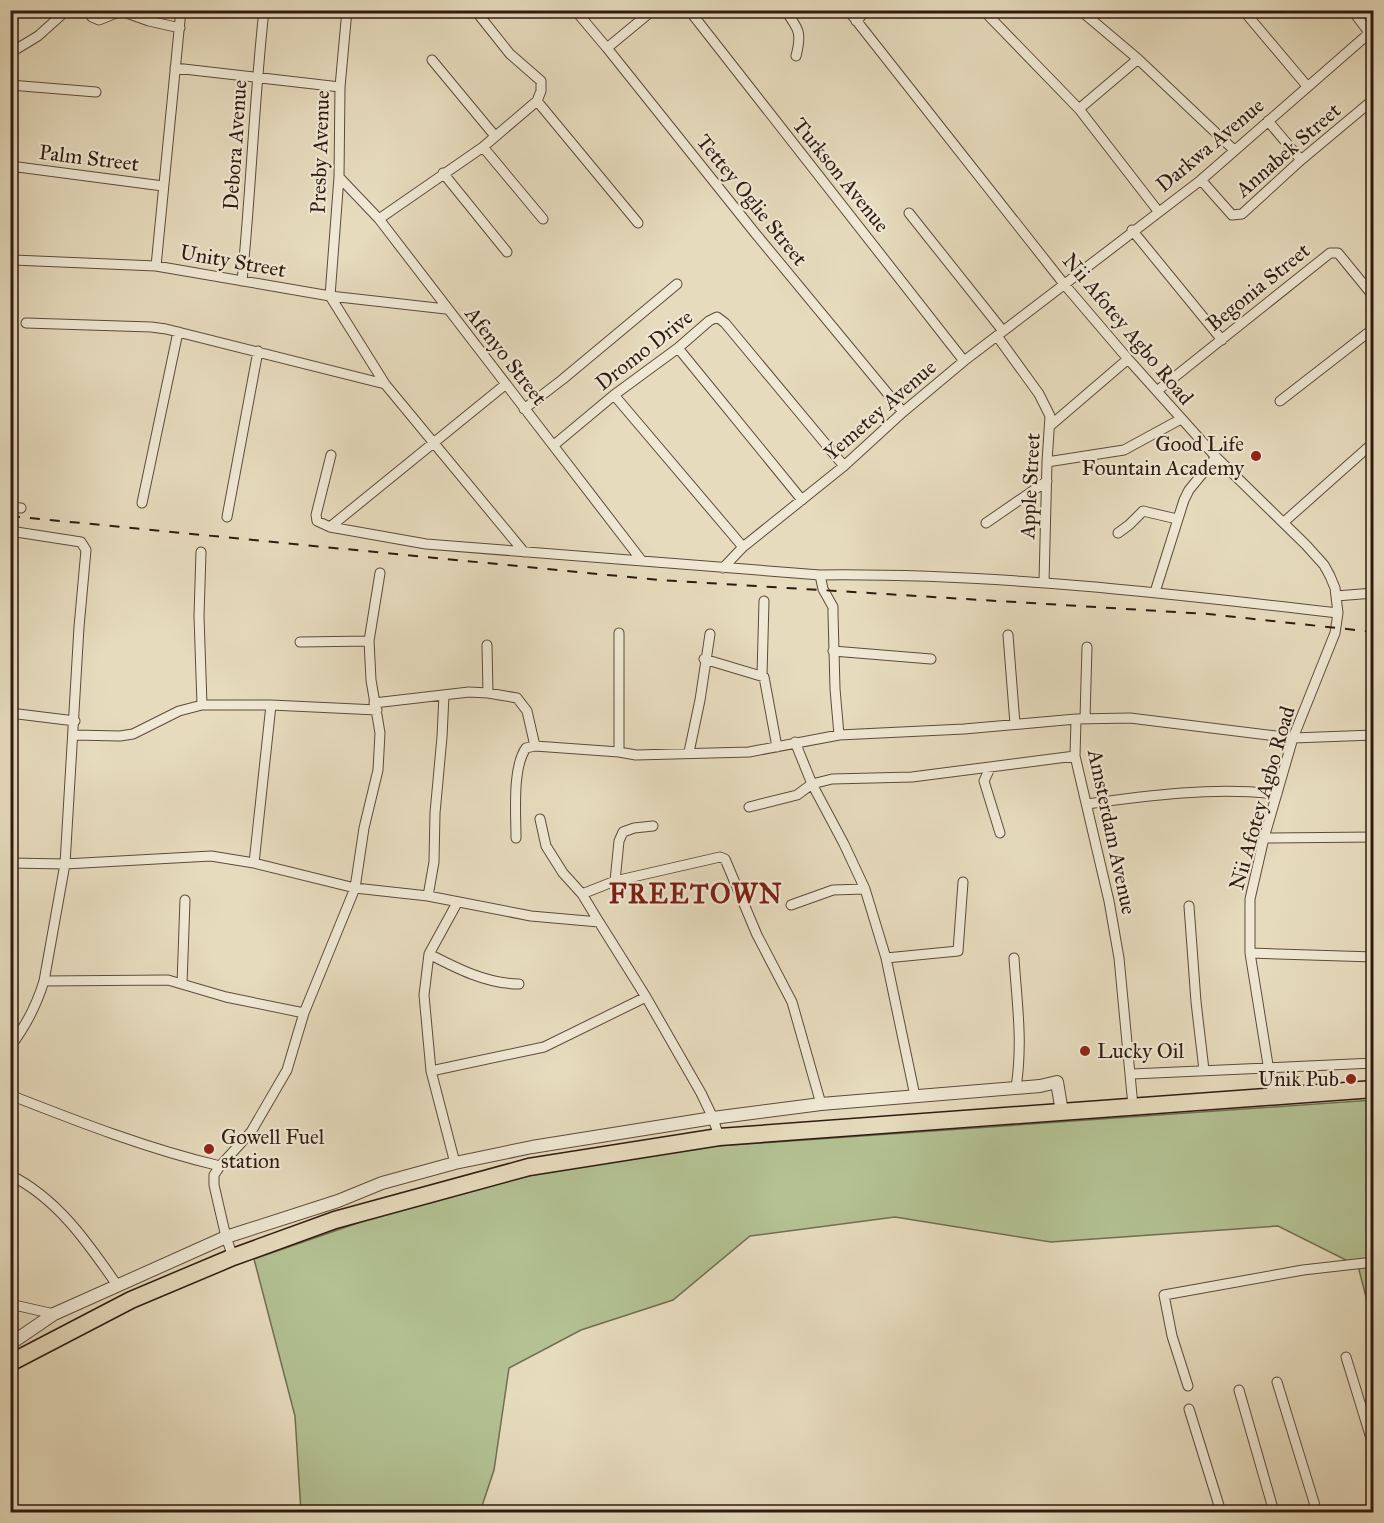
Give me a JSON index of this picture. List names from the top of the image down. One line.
{"streets":{"street":["Debora Avenue","Darkwa Avenue","Annabek Street","Presby Avenue","Palm Street","Turkson Avenue","Tettey Oglie Street","Unity Street","Begonia Street","Nii Afotey Agbo Road","Dromo Drive","Afenyo Street","Yemetey Avenue","Apple Street","Amsterdam Avenue"]},"crossings":[["Debora Avenue","Unity Street"],["Darkwa Avenue","Annabek Street"],["Darkwa Avenue","Nii Afotey Agbo Road"],["Darkwa Avenue","Yemetey Avenue"],["Presby Avenue","Unity Street"],["Presby Avenue","Afenyo Street"],["Turkson Avenue","Yemetey Avenue"],["Tettey Oglie Street","Yemetey Avenue"],["Unity Street","Afenyo Street"],["Begonia Street","Nii Afotey Agbo Road"],["Nii Afotey Agbo Road","Yemetey Avenue"],["Nii Afotey Agbo Road","Amsterdam Avenue"],["Dromo Drive","Afenyo Street"],["Dromo Drive","Yemetey Avenue"],["Yemetey Avenue","Apple Street"]],"districts":["FREETOWN"],"places":["Good Life Fountain Academy","Lucky Oil","Unik Pub","Gowell Fuel station"]}
